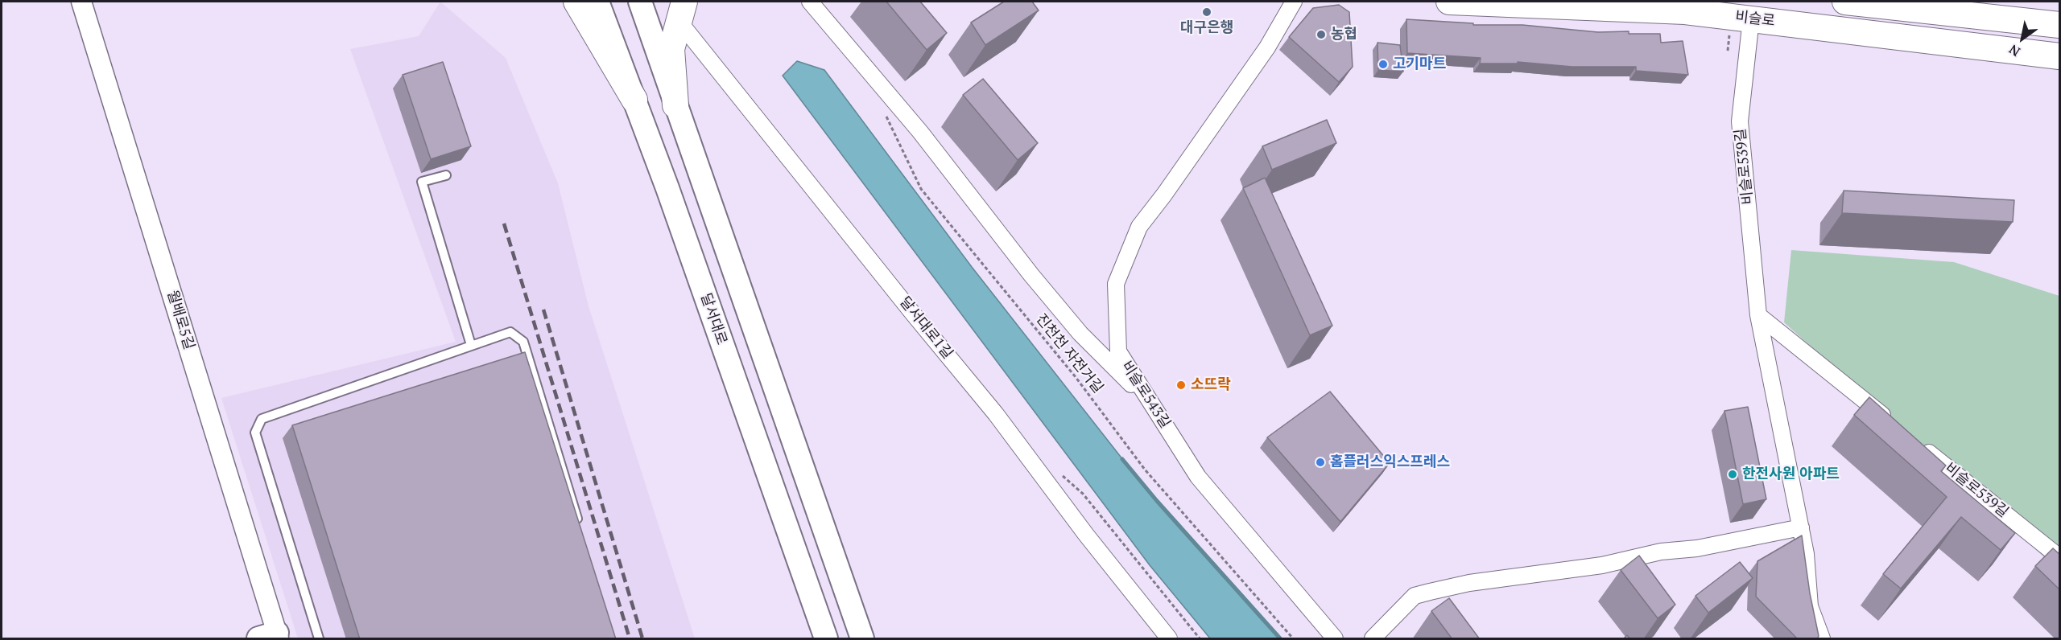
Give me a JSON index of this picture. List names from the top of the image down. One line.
{"streets":{"main road":["비슬로","달서대로"],"street":["비슬로539길","월배로5길","달서대로1길","비슬로543길"],"path":["진천천 자전거길"]},"crossings":[["비슬로","비슬로539길"]],"places":["대구은행","농협","고기마트","소뜨락","홈플러스익스프레스","한전사원 아파트"],"north":"bottom left"}
